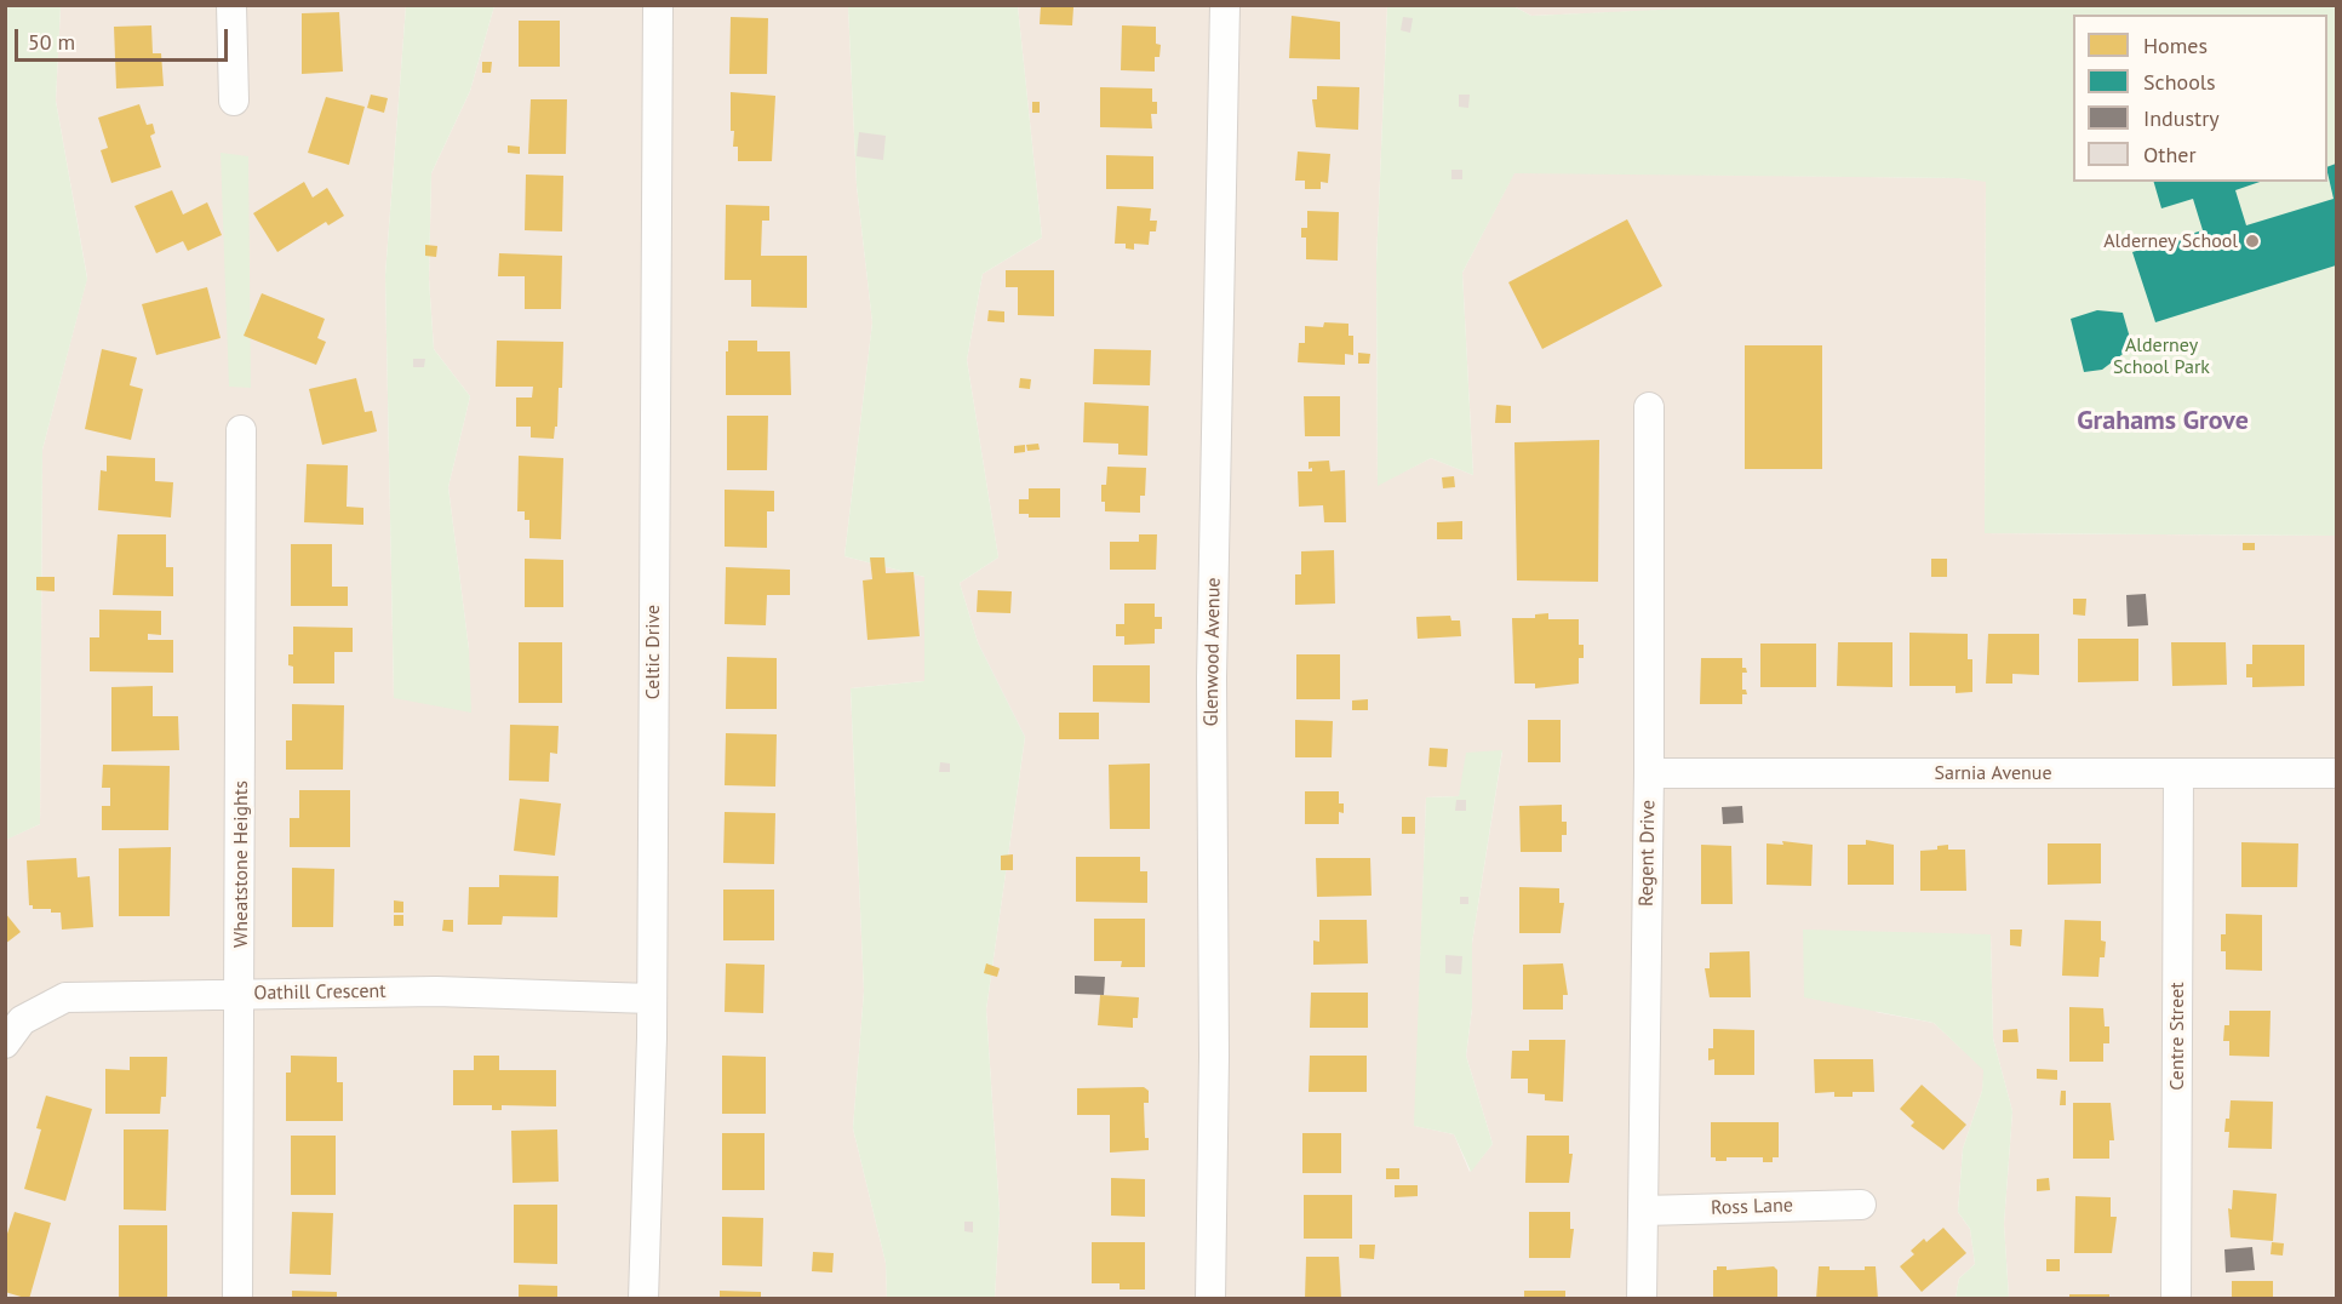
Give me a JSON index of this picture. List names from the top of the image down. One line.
{"streets":{"street":["Celtic Drive","Glenwood Avenue","Sarnia Avenue","Regent Drive","Wheatstone Heights","Oathill Crescent","Centre Street","Ross Lane"]},"crossings":[["Celtic Drive","Oathill Crescent"],["Sarnia Avenue","Regent Drive"],["Sarnia Avenue","Centre Street"],["Regent Drive","Ross Lane"],["Wheatstone Heights","Oathill Crescent"]],"districts":["Grahams Grove"],"parks":["Alderney School Park"],"places":["Alderney School"],"legend":["Homes","Schools","Industry","Other"],"scale_bar":"50 m"}
